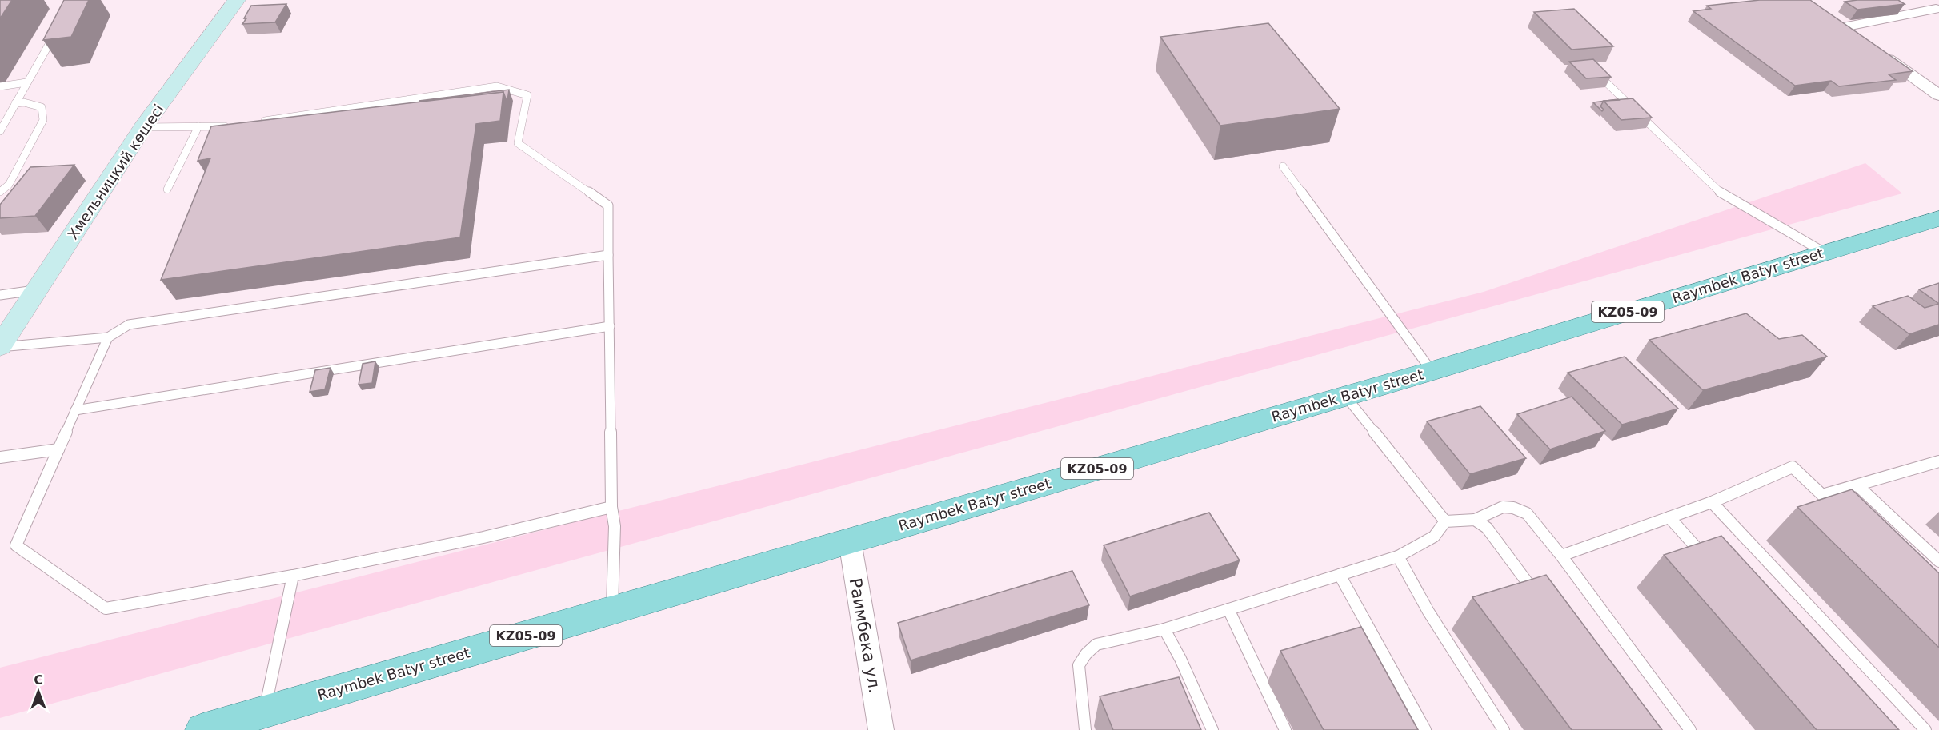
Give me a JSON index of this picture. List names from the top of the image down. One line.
{"streets":{"main road":["Raymbek Batyr street","KZ05-09"],"street":["Хмельницкий көшесі","Раимбека ул."]},"crossings":[["Raymbek Batyr street","Раимбека ул."]],"north":"top"}
